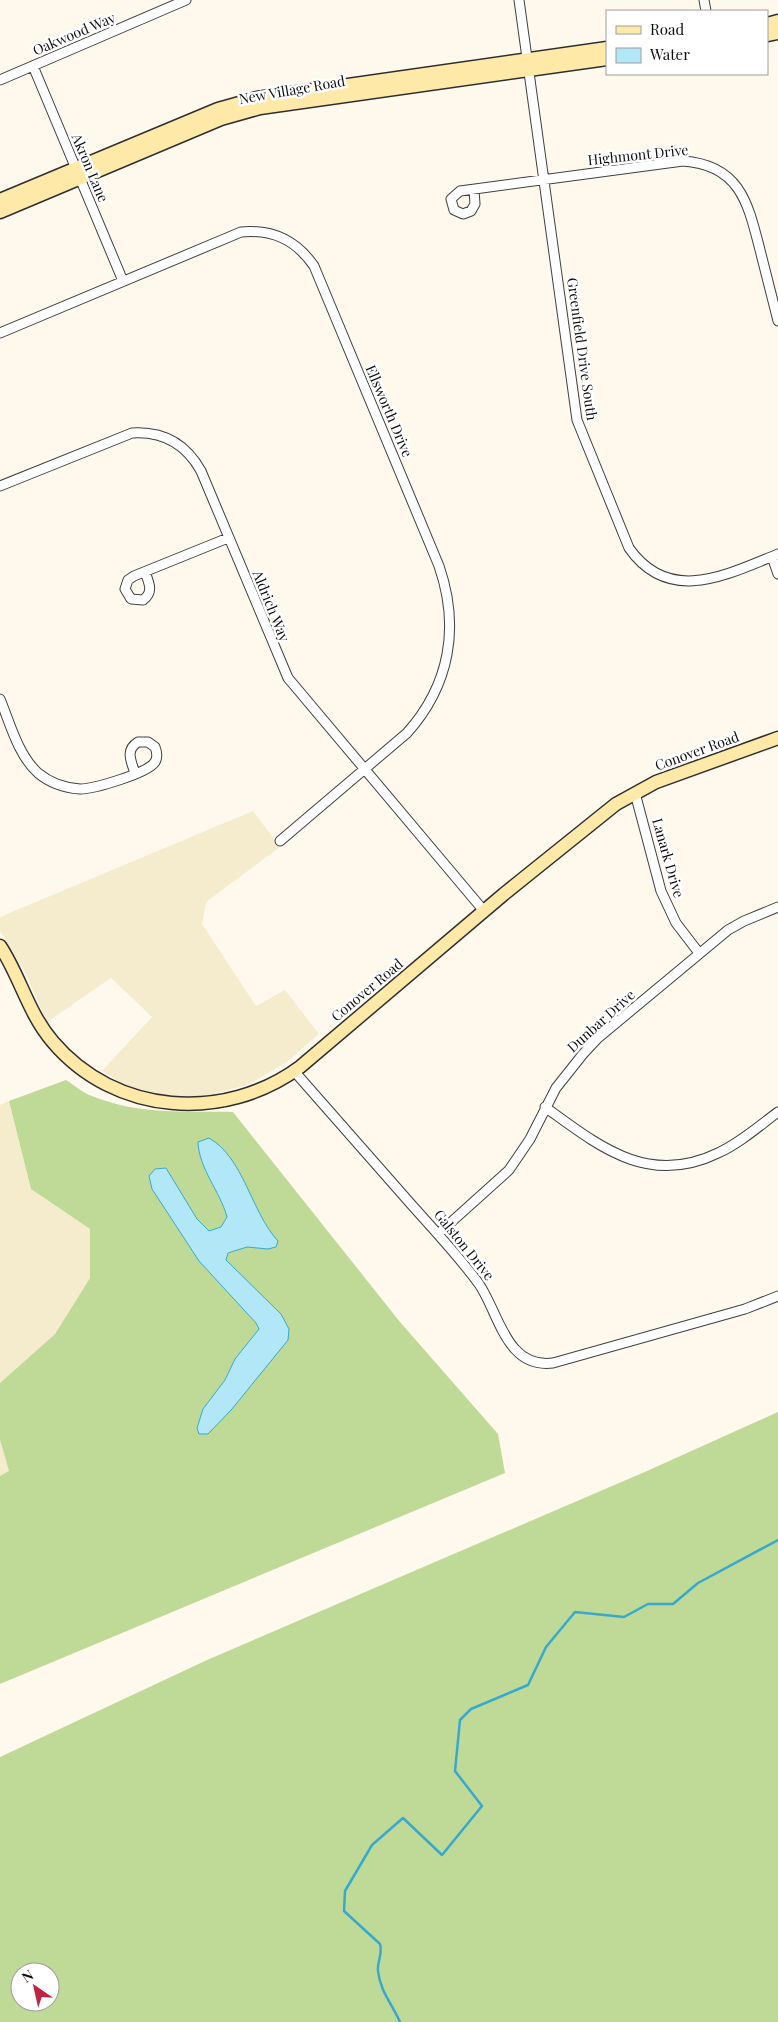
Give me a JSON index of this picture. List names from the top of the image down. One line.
{"streets":{"street":["Oakwood Way","New Village Road","Highmont Drive","Akron Lane","Greenfield Drive South","Ellsworth Drive","Aldrich Way","Conover Road","Lanark Drive","Dunbar Drive","Galston Drive"]},"crossings":[["Oakwood Way","Akron Lane"],["New Village Road","Akron Lane"],["New Village Road","Greenfield Drive South"],["Highmont Drive","Greenfield Drive South"],["Akron Lane","Ellsworth Drive"],["Ellsworth Drive","Aldrich Way"],["Aldrich Way","Conover Road"],["Conover Road","Lanark Drive"],["Conover Road","Galston Drive"],["Lanark Drive","Dunbar Drive"],["Dunbar Drive","Galston Drive"]],"legend":["Road","Water"],"north":"top left"}
